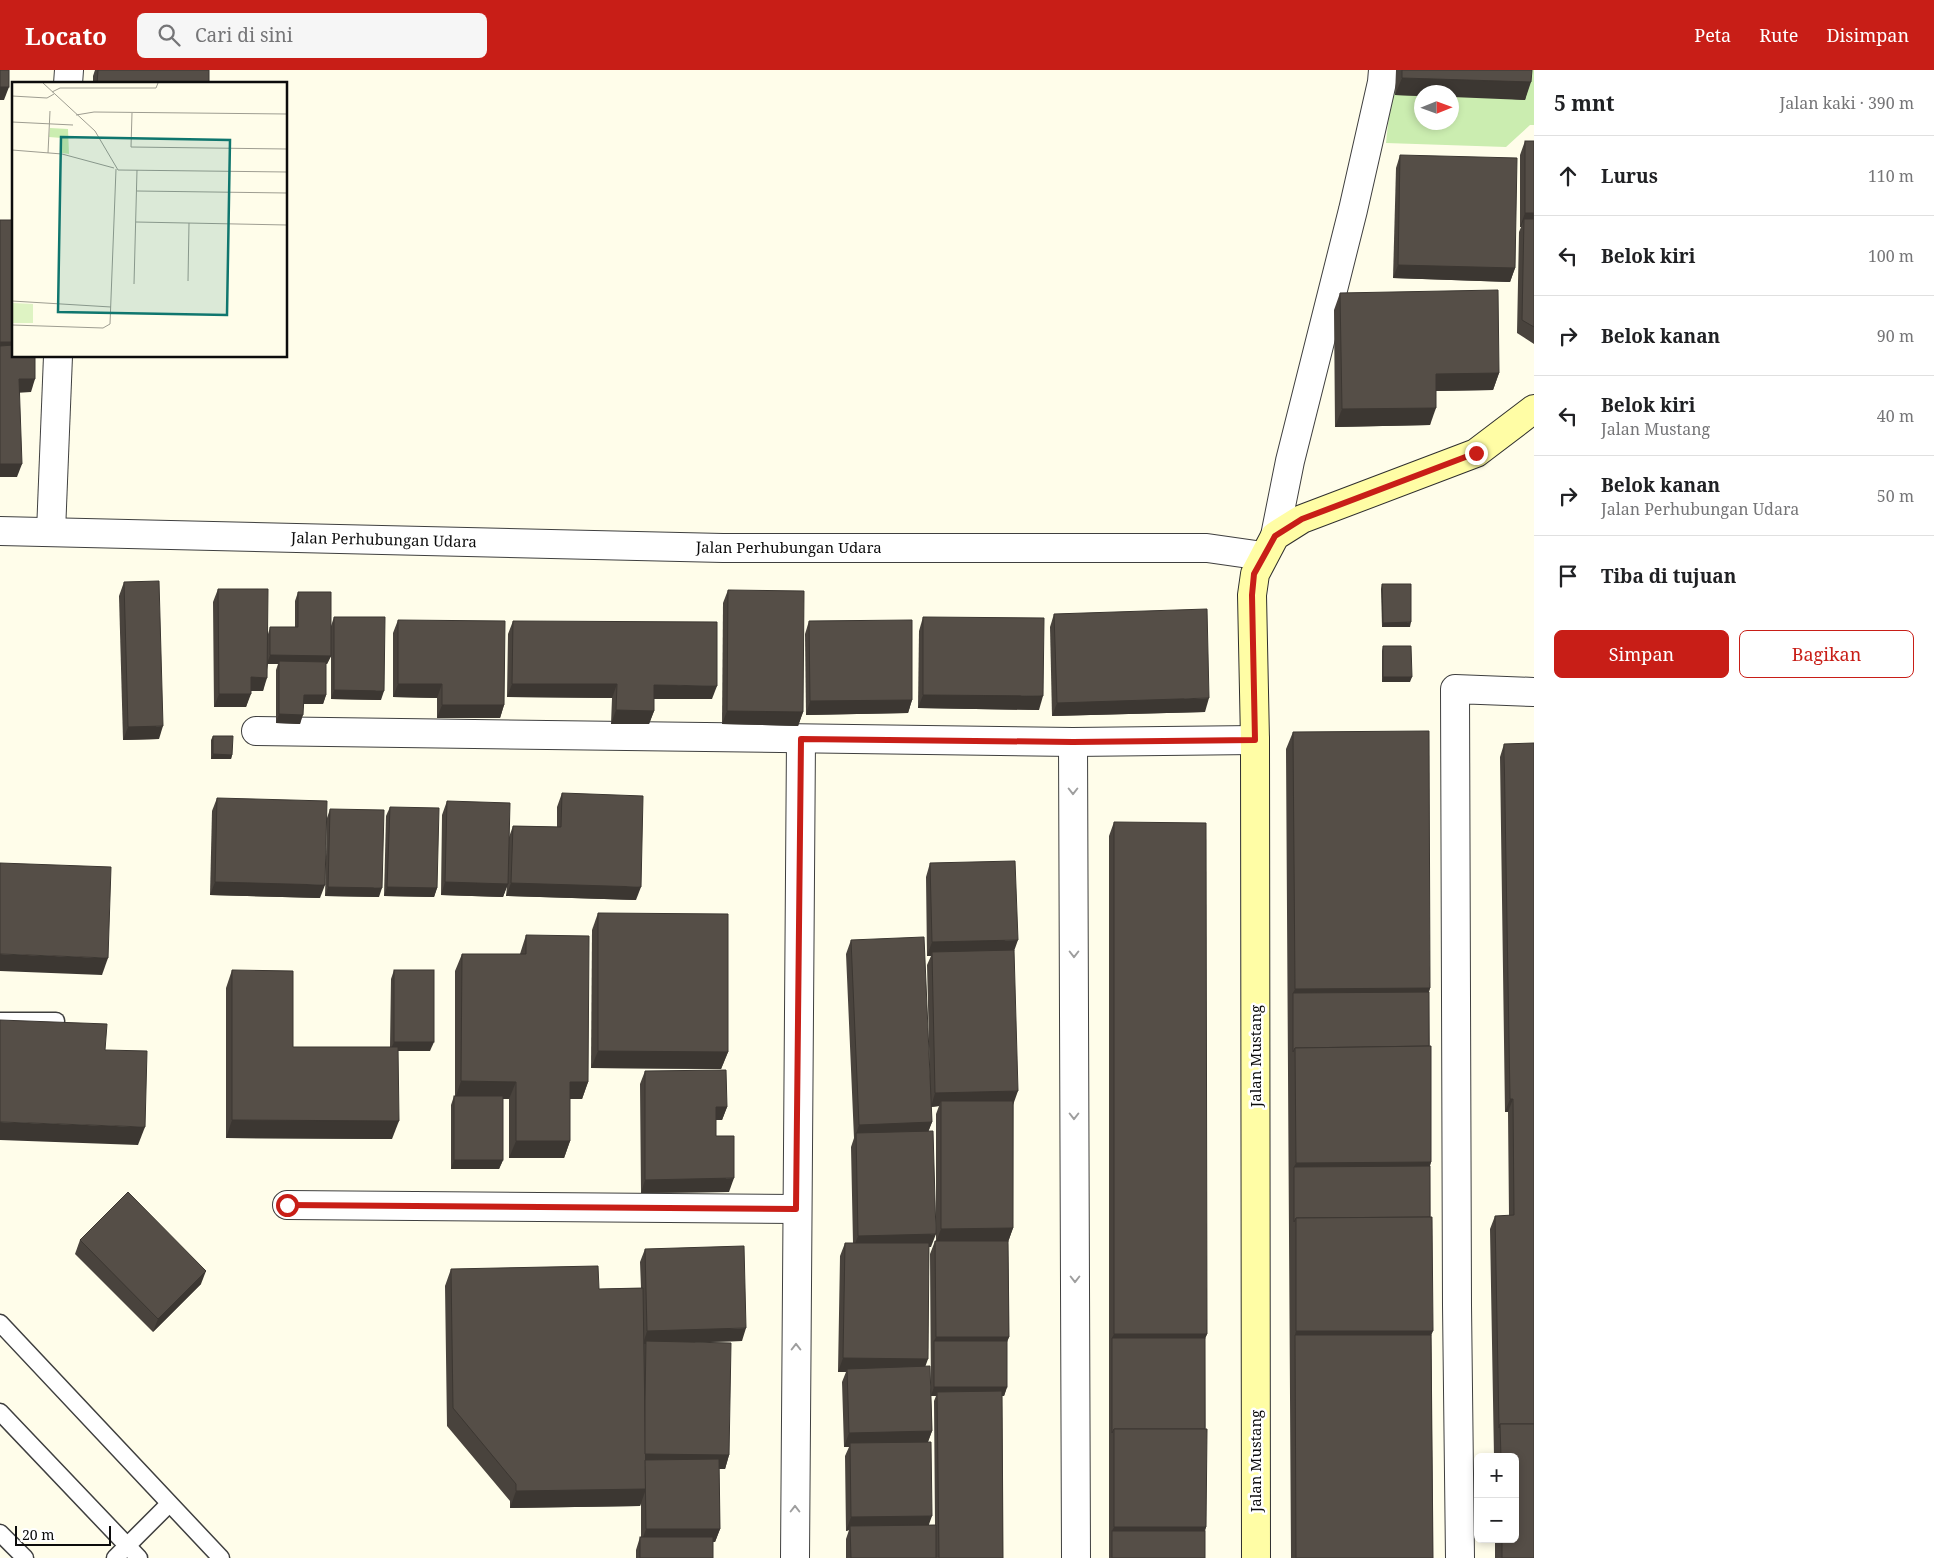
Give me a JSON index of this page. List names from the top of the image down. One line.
{"streets":{"main road":["Jalan Mustang"],"street":["Jalan Perhubungan Udara"]},"crossings":[["Jalan Perhubungan Udara","Jalan Mustang"]],"scale_bar":"20 m","north":"right","page":{"header":"Locato","search":"Cari di sini","nav":["Peta","Rute","Disimpan"],"heading":["5 mnt","Jalan kaki · 390 m"],"list":[["Lurus","110 m"],["Belok kiri","100 m"],["Belok kanan","90 m"],["Belok kiri","Jalan Mustang","40 m"],["Belok kanan","Jalan Perhubungan Udara","50 m"],"Tiba di tujuan"],"buttons":["Simpan","Bagikan"],"map_buttons":["+","−"],"scale":"20 m"}}
